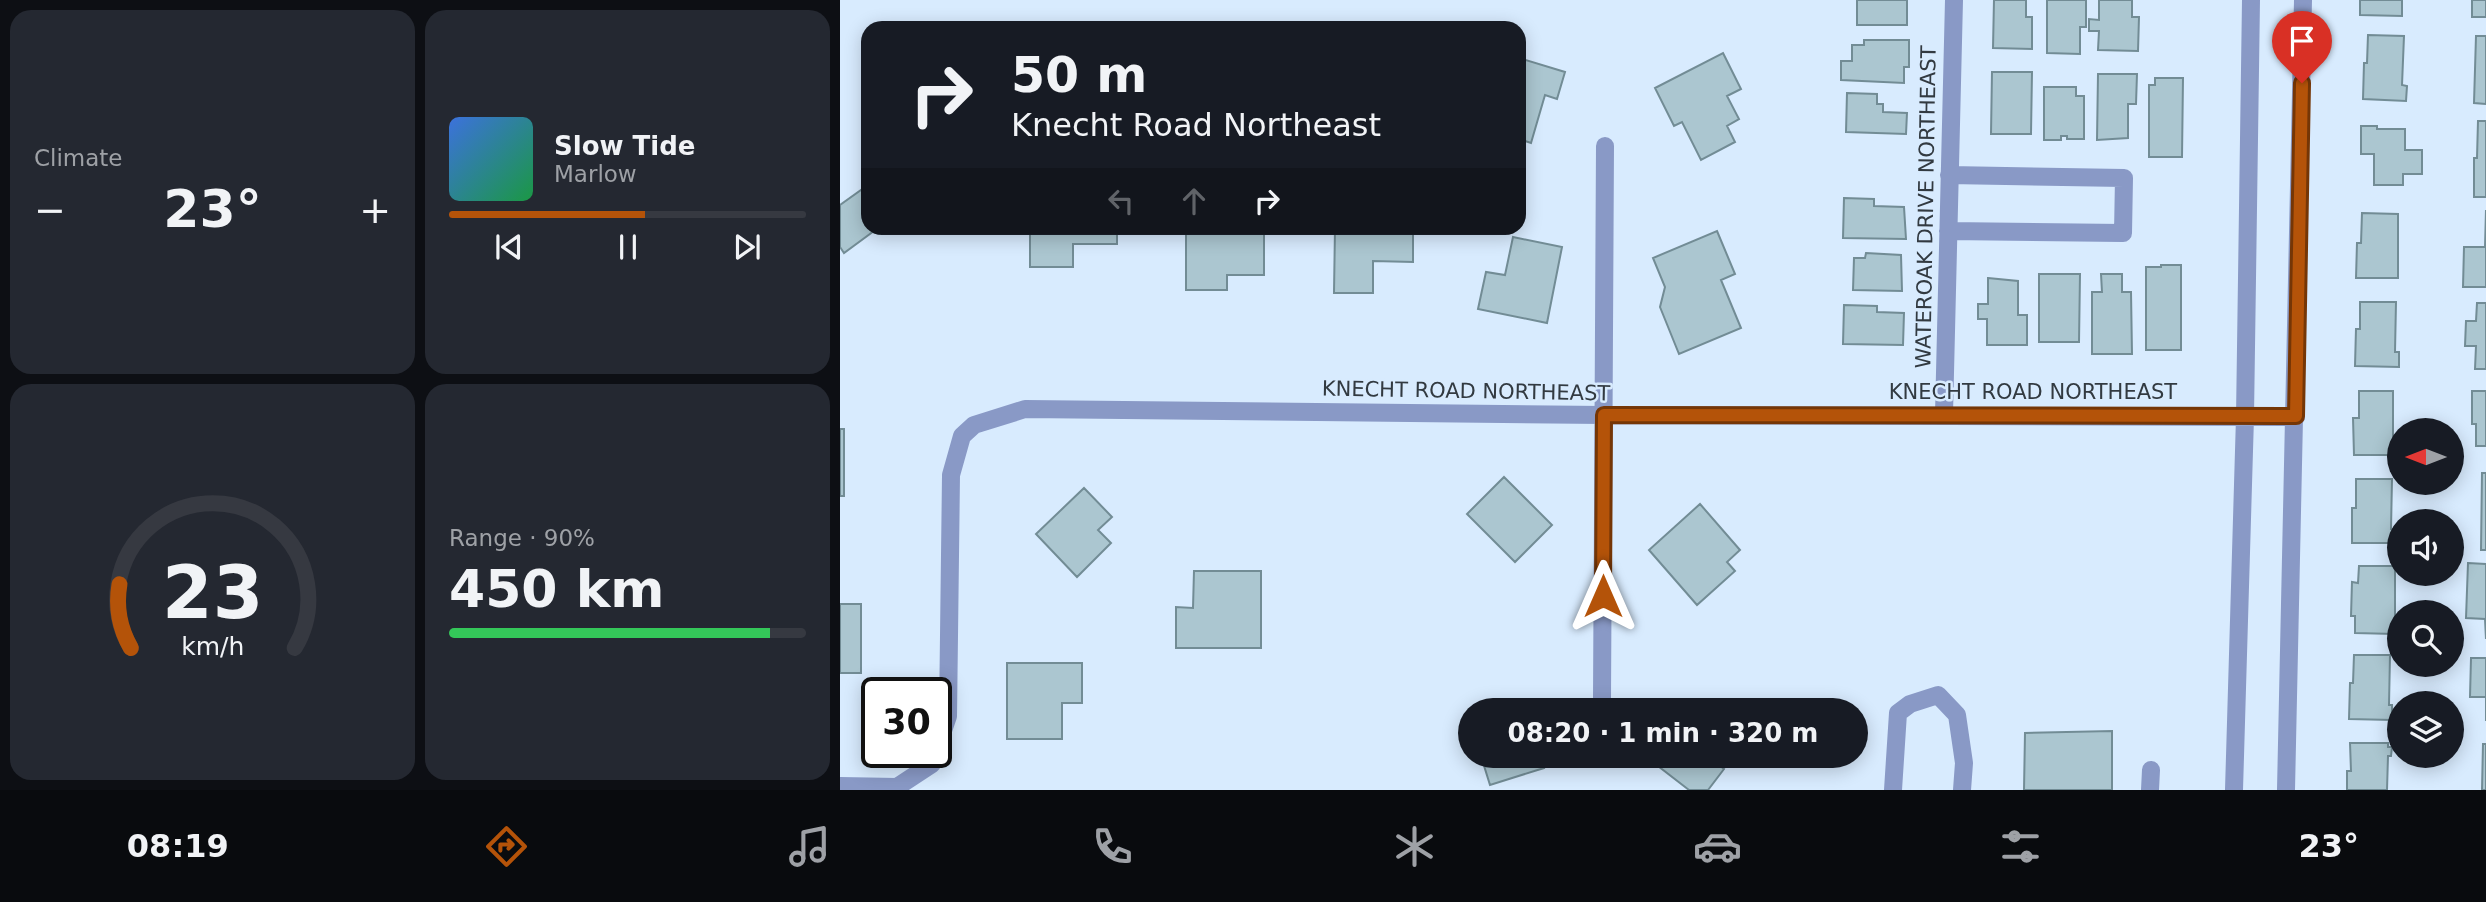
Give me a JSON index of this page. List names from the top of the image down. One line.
{"streets":{"street":["WATEROAK DRIVE NORTHEAST","KNECHT ROAD NORTHEAST"]},"crossings":[["WATEROAK DRIVE NORTHEAST","KNECHT ROAD NORTHEAST"]],"north":"left","page":{"tile":["Climate",["Range · 90%","450 km"]],"turn":["50 m","Knecht Road Northeast"],"song":["Slow Tide","Marlow"],"heat":["−","23°","+"],"limit":"30","trip":"08:20 · 1 min · 320 m","tabs":["08:19","23°"],"gauge":["23","km/h"]}}
